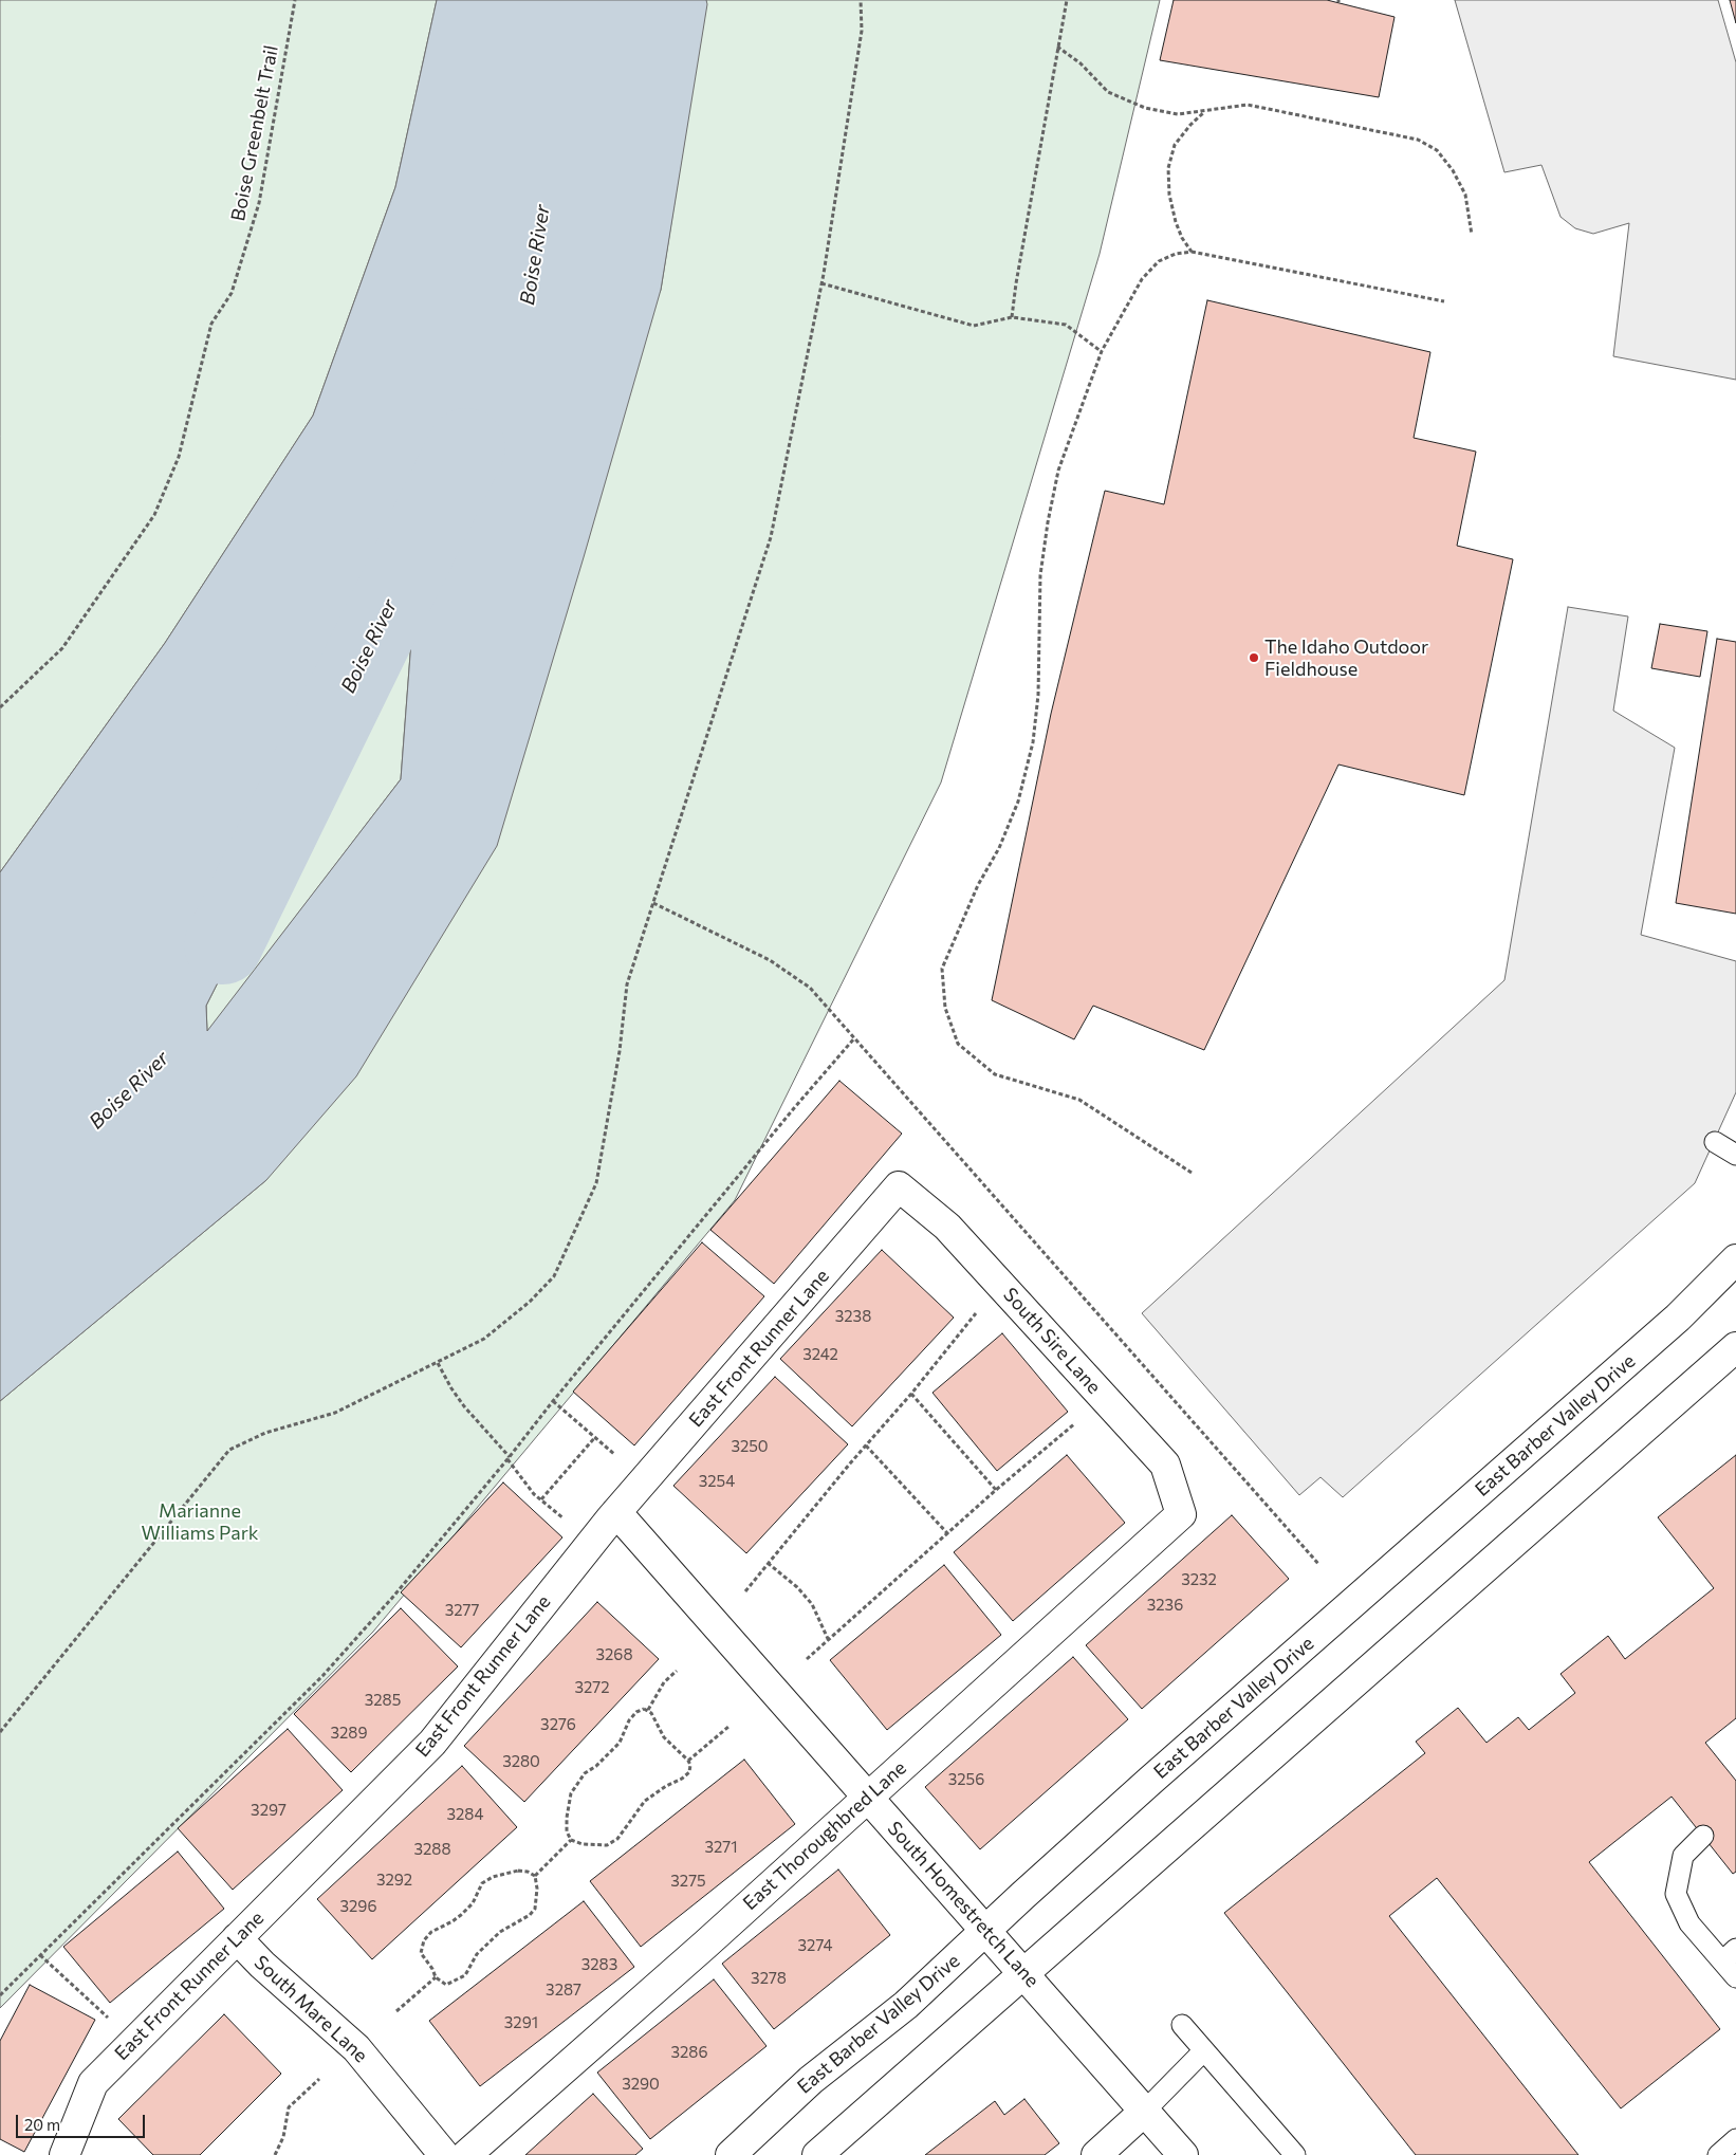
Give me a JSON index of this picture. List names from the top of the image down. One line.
{"streets":{"street":["South Sire Lane","East Front Runner Lane","East Barber Valley Drive","East Thoroughbred Lane","South Homestretch Lane","South Mare Lane"],"path":["Boise Greenbelt Trail"]},"crossings":[["South Sire Lane","East Front Runner Lane"],["South Sire Lane","East Thoroughbred Lane"],["East Front Runner Lane","South Homestretch Lane"],["East Front Runner Lane","South Mare Lane"],["East Barber Valley Drive","South Homestretch Lane"],["East Thoroughbred Lane","South Homestretch Lane"]],"water":["Boise River"],"parks":["Marianne Williams Park"],"places":["The Idaho Outdoor Fieldhouse"],"house_numbers":["3238","3242","3250","3254","3232","3236","3277","3268","3272","3285","3276","3289","3280","3256","3297","3284","3271","3288","3292","3275","3296","3274","3283","3278","3287","3291","3286","3290"],"scale_bar":"20 m"}
